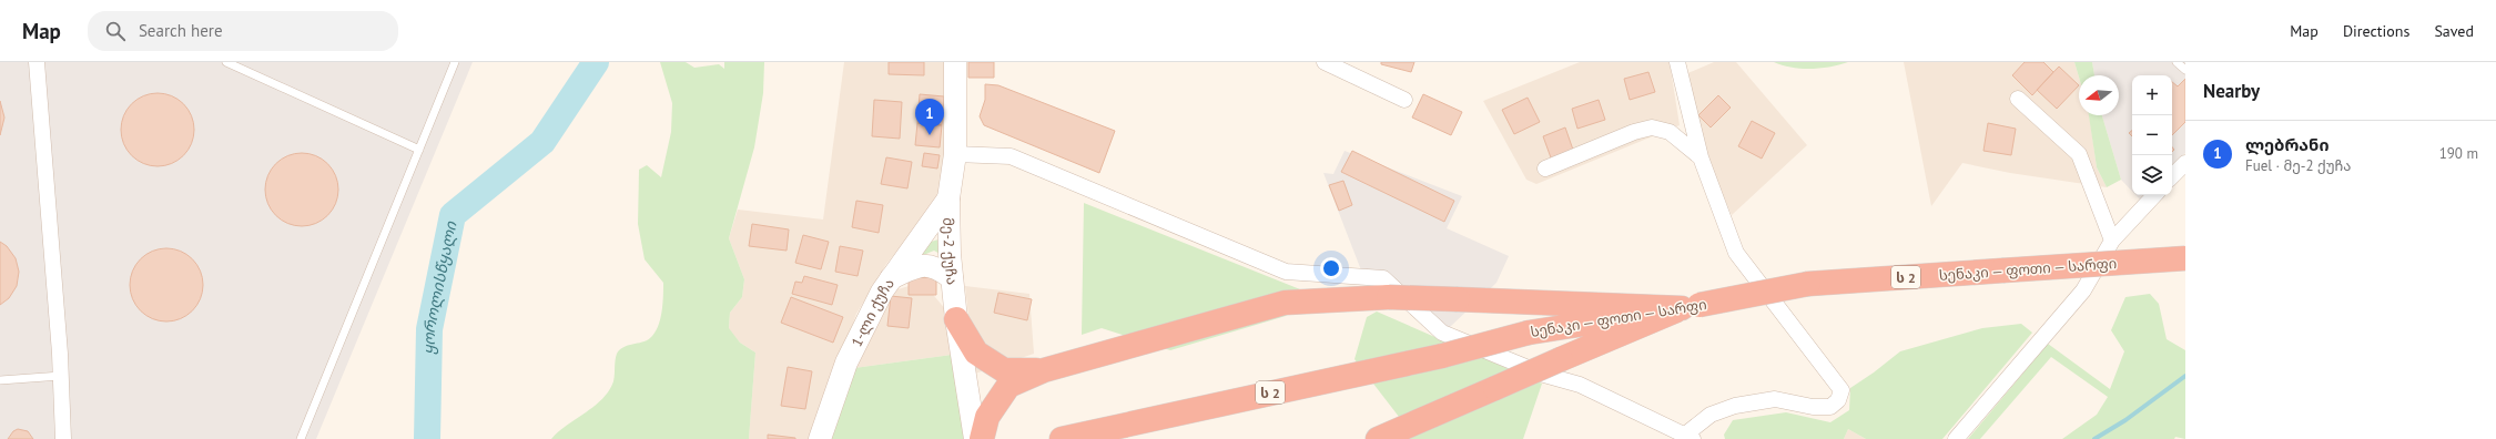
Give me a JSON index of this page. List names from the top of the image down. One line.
{"streets":{"highway":["სენაკი — ფოთი — სარფი","ს 2"],"street":["მე-2 ქუჩა","1-ლი ქუჩა"]},"crossings":[["მე-2 ქუჩა","1-ლი ქუჩა"]],"water":["ყოროლისწყალი"],"north":"left","page":{"header":"Map","search":"Search here","nav":["Map","Directions","Saved"],"heading":"Nearby","map_buttons":["+","−"],"pins":"1","list":[{"mark":"1","name":"ლებრანი","note":"Fuel · მე-2 ქუჩა","value":"190 m"}]}}
